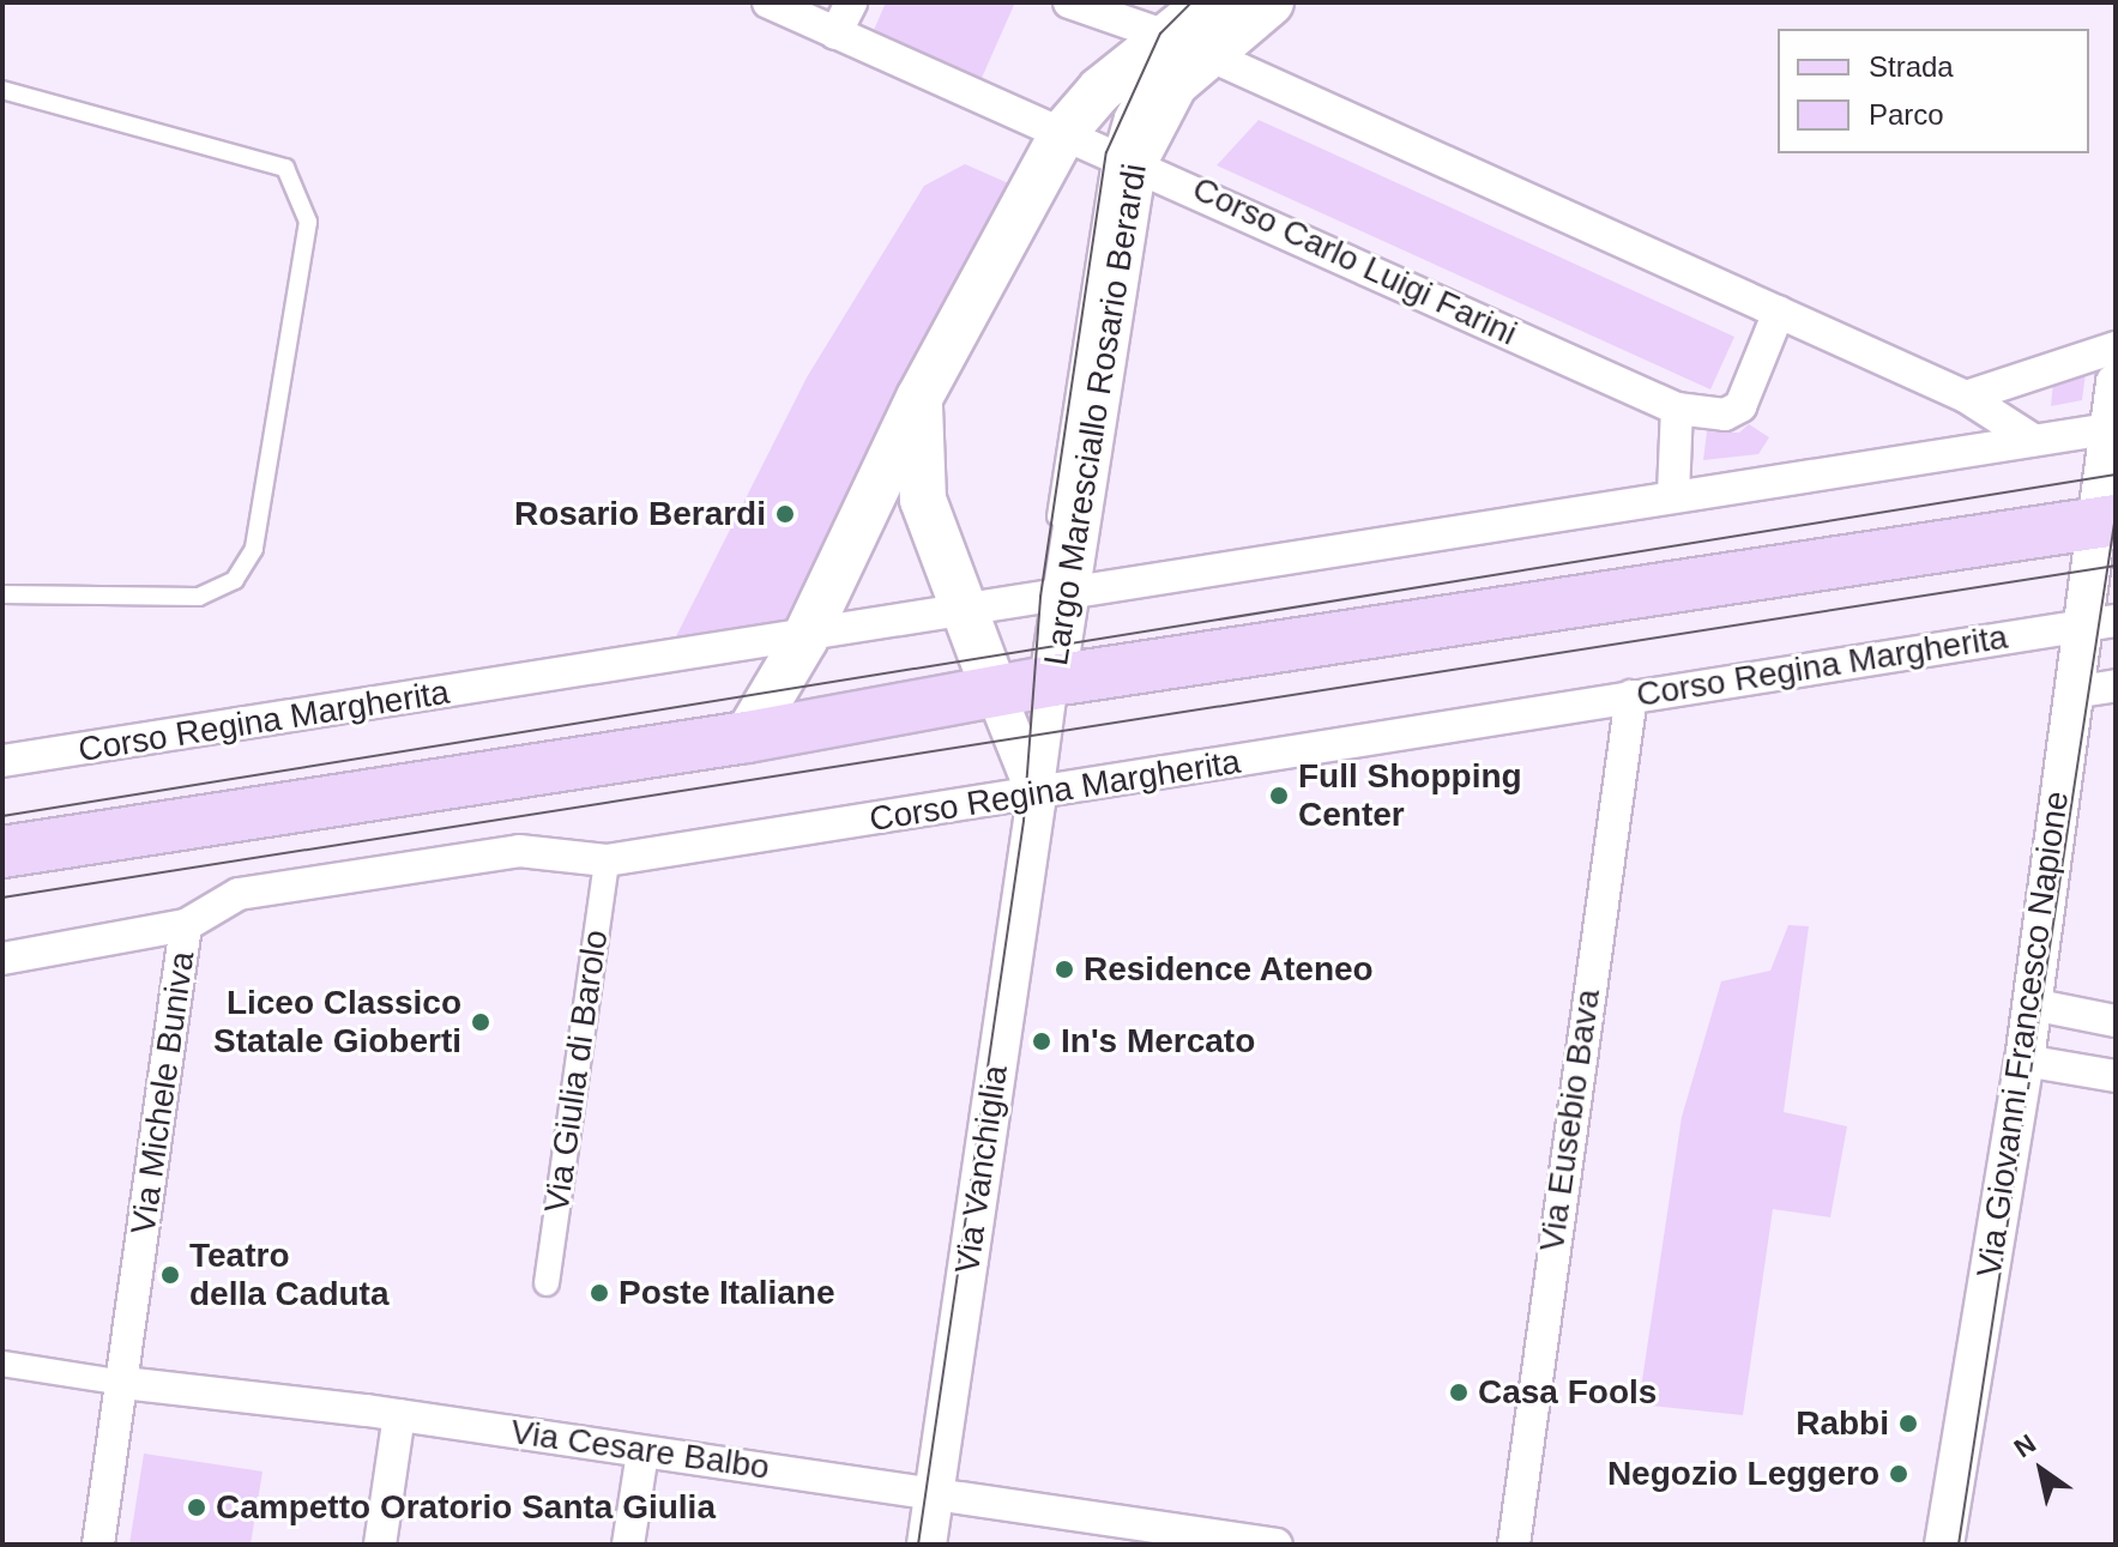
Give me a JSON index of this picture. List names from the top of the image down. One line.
{"streets":{"main road":["Largo Maresciallo Rosario Berardi"],"street":["Corso Carlo Luigi Farini","Corso Regina Margherita","Via Giovanni Francesco Napione","Via Giulia di Barolo","Via Michele Buniva","Via Eusebio Bava","Via Vanchiglia","Via Cesare Balbo"]},"crossings":[["Corso Carlo Luigi Farini","Largo Maresciallo Rosario Berardi"],["Largo Maresciallo Rosario Berardi","Corso Regina Margherita"],["Largo Maresciallo Rosario Berardi","Via Vanchiglia"],["Corso Regina Margherita","Via Giovanni Francesco Napione"],["Corso Regina Margherita","Via Giulia di Barolo"],["Corso Regina Margherita","Via Michele Buniva"],["Corso Regina Margherita","Via Eusebio Bava"],["Corso Regina Margherita","Via Vanchiglia"],["Via Michele Buniva","Via Cesare Balbo"],["Via Vanchiglia","Via Cesare Balbo"]],"places":["Rosario Berardi","Full Shopping Center","Residence Ateneo","Liceo Classico Statale Gioberti","In's Mercato","Teatro della Caduta","Poste Italiane","Casa Fools","Rabbi","Negozio Leggero","Campetto Oratorio Santa Giulia"],"legend":["Strada","Parco"],"north":"top left"}
